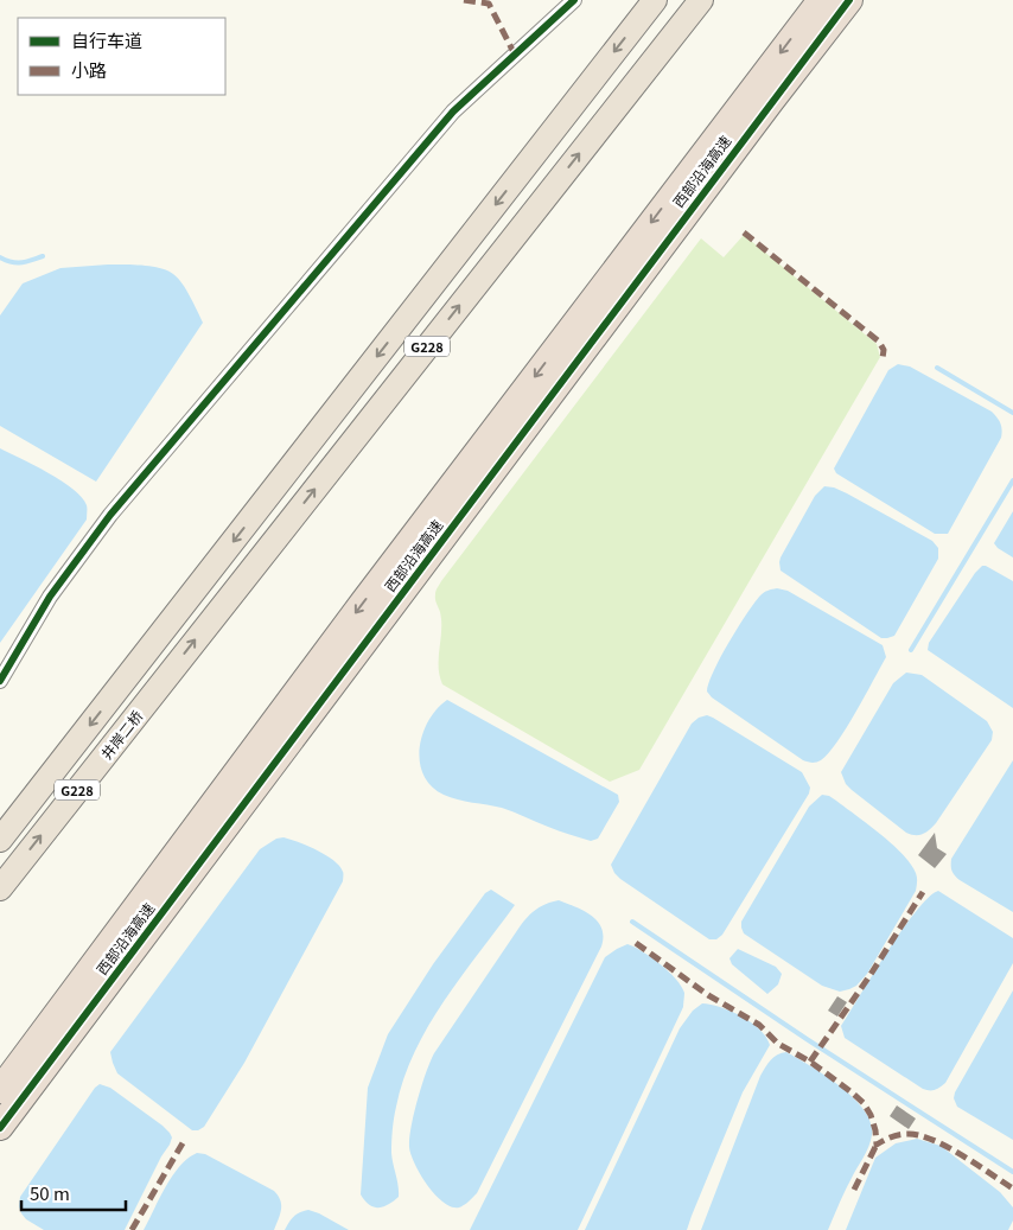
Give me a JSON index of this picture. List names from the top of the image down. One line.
{"streets":{"highway":["西部沿海高速","G228","井岸二桥"]},"legend":["自行车道","小路"],"scale_bar":"50 m"}
